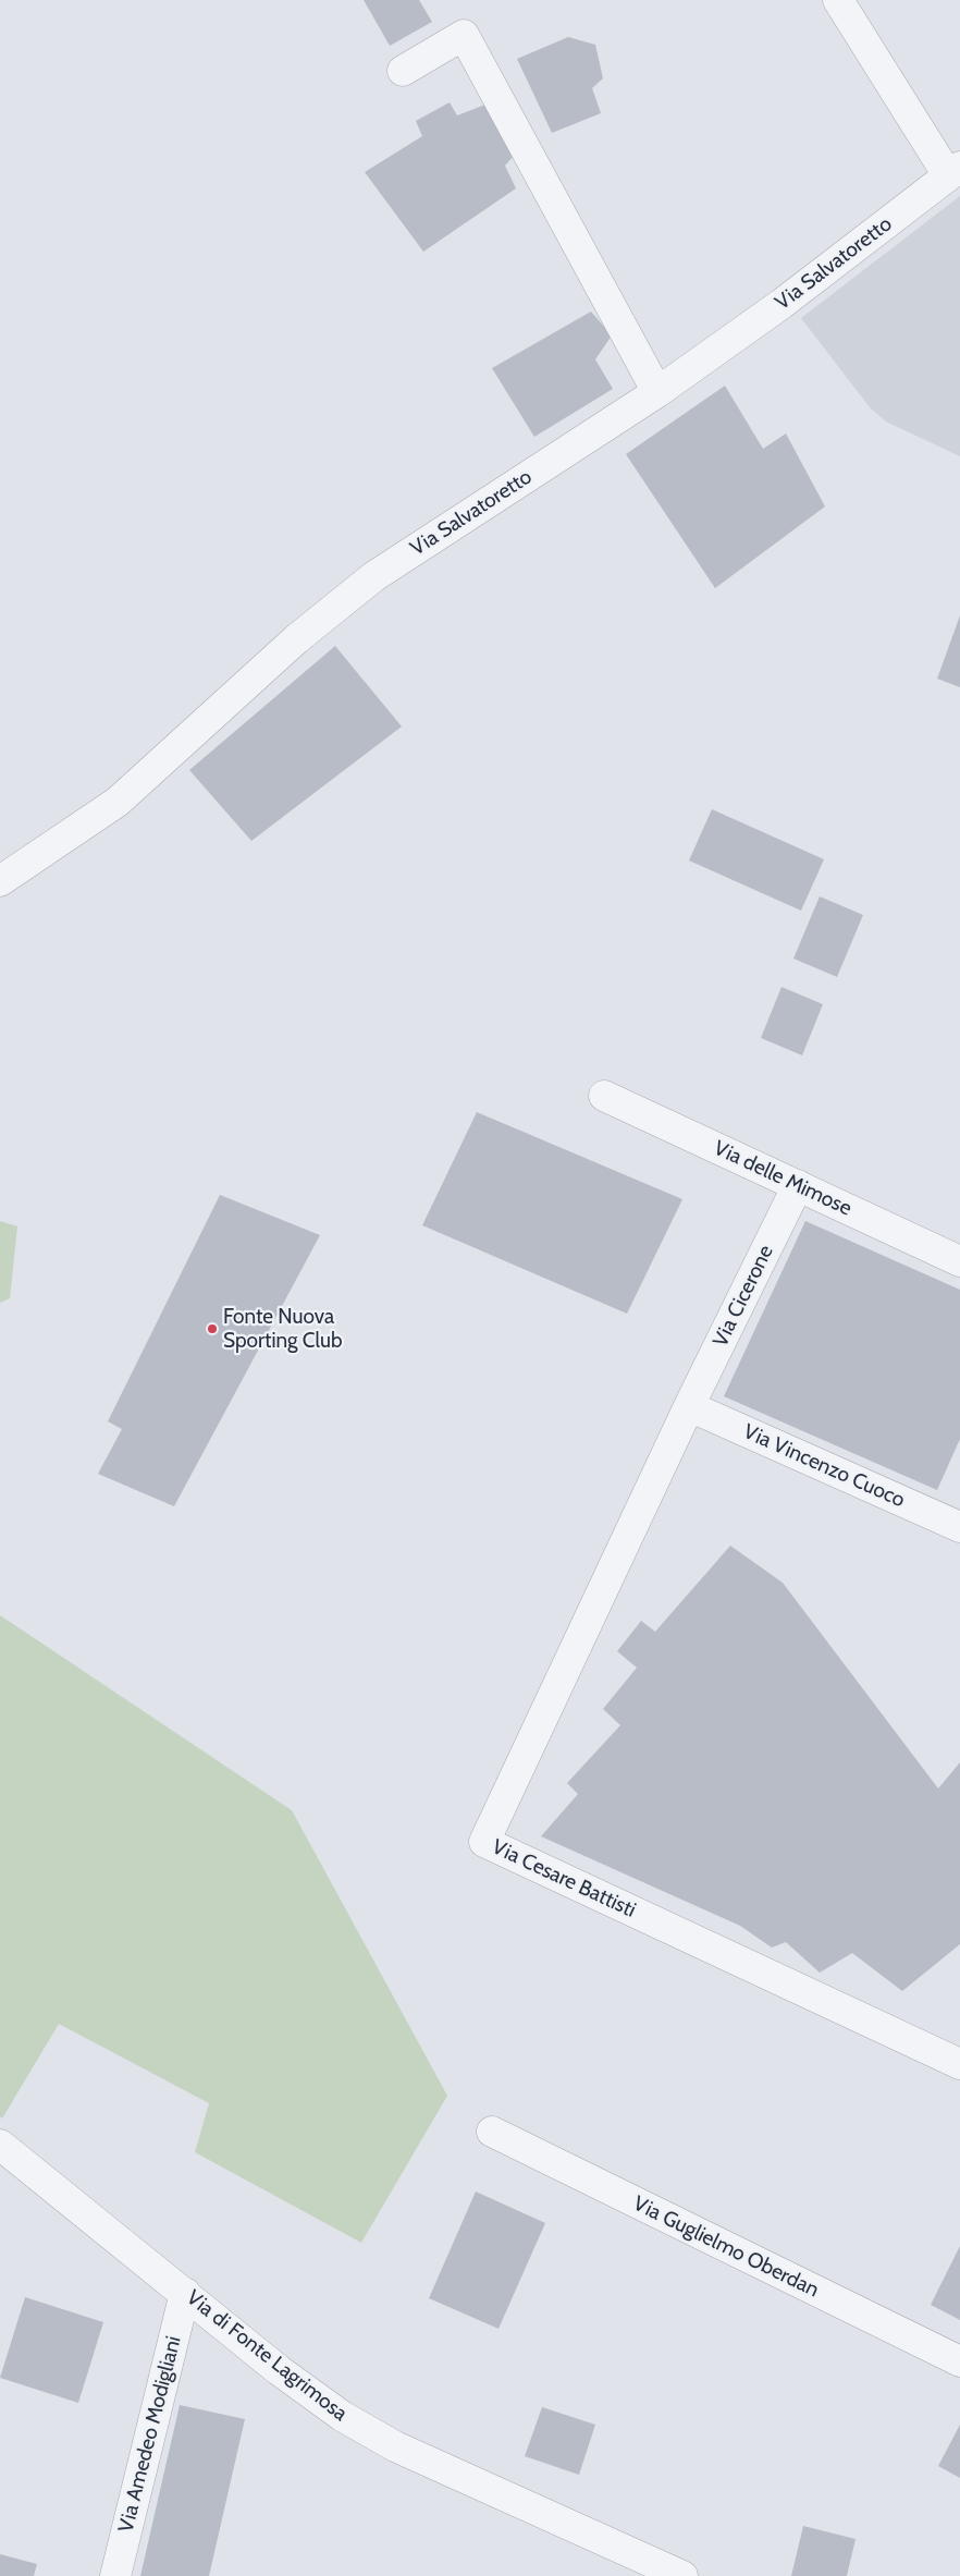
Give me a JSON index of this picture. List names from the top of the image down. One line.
{"streets":{"street":["Via Salvatoretto","Via delle Mimose","Via Cicerone","Via Vincenzo Cuoco","Via Cesare Battisti","Via Guglielmo Oberdan","Via di Fonte Lagrimosa","Via Amedeo Modigliani"]},"crossings":[["Via delle Mimose","Via Cicerone"],["Via Cicerone","Via Vincenzo Cuoco"],["Via Cicerone","Via Cesare Battisti"],["Via Vincenzo Cuoco","Via Cesare Battisti"],["Via di Fonte Lagrimosa","Via Amedeo Modigliani"]],"places":["Fonte Nuova Sporting Club"]}
